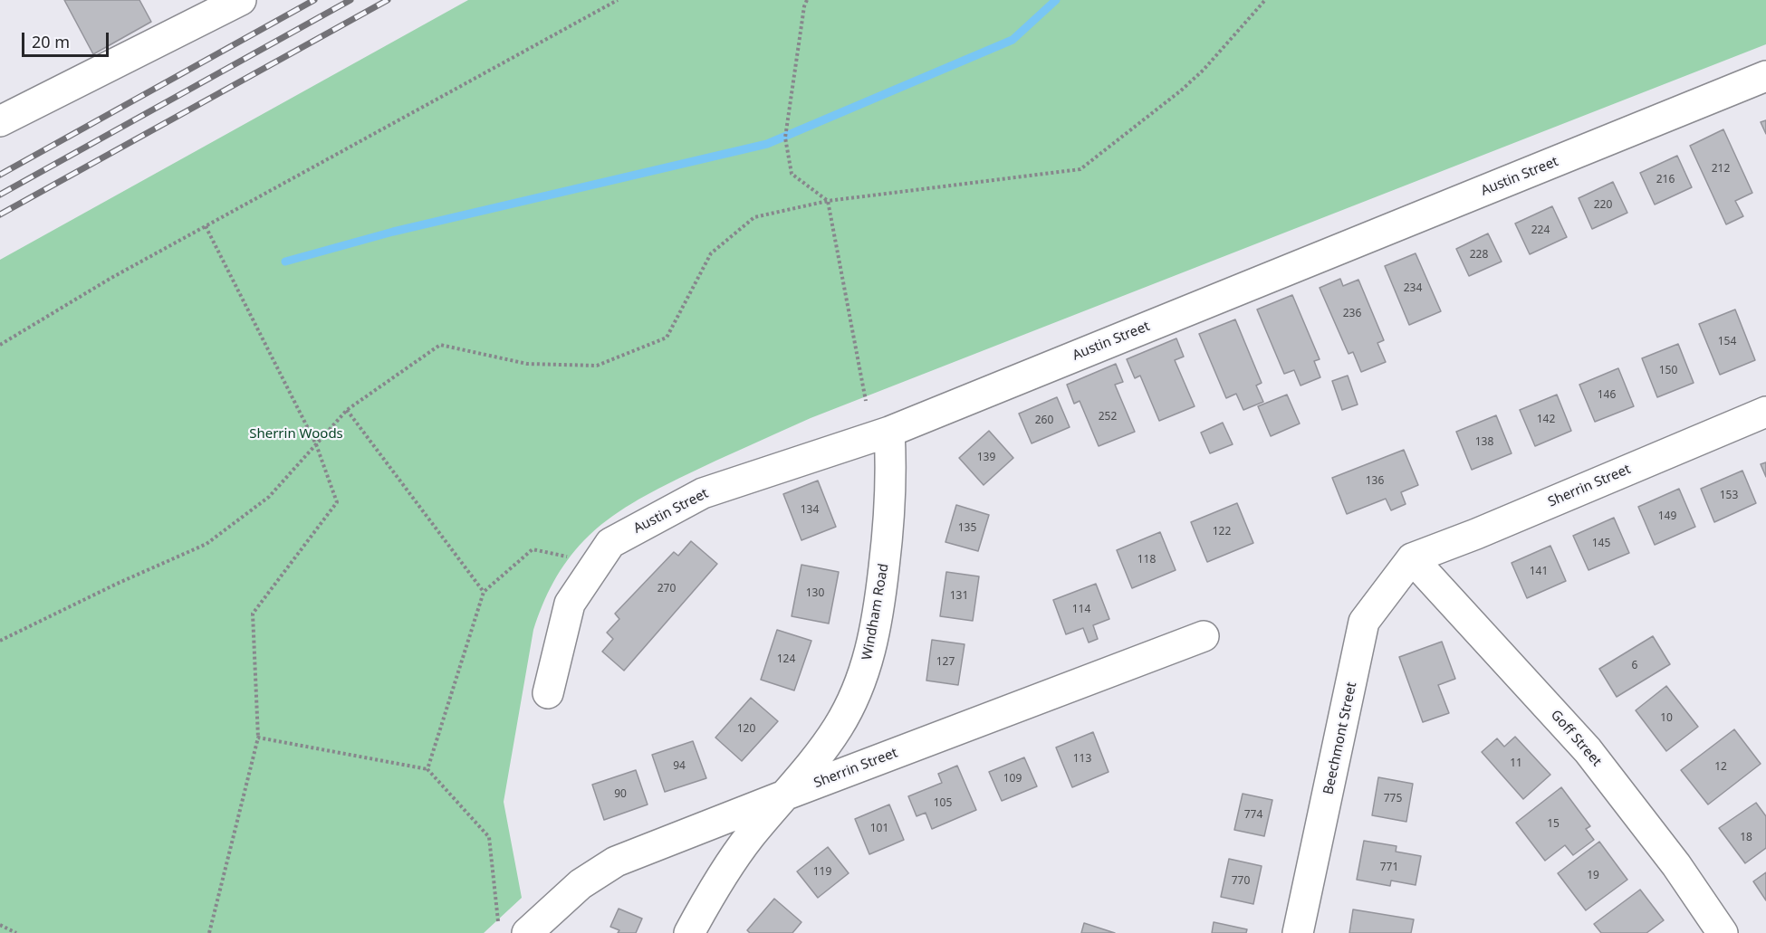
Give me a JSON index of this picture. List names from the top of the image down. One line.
{"streets":{"street":["Austin Street","Sherrin Street","Windham Road","Beechmont Street","Goff Street"]},"crossings":[["Austin Street","Windham Road"],["Sherrin Street","Windham Road"],["Sherrin Street","Beechmont Street"],["Sherrin Street","Goff Street"],["Beechmont Street","Goff Street"]],"parks":["Sherrin Woods"],"house_numbers":["212","216","220","224","228","234","236","154","150","146","252","142","260","138","139","136","153","134","149","135","122","145","118","141","270","130","131","114","124","127","6","10","120","113","11","94","12","109","90","775","105","774","15","101","18","771","119","19","770"],"scale_bar":"20 m"}
